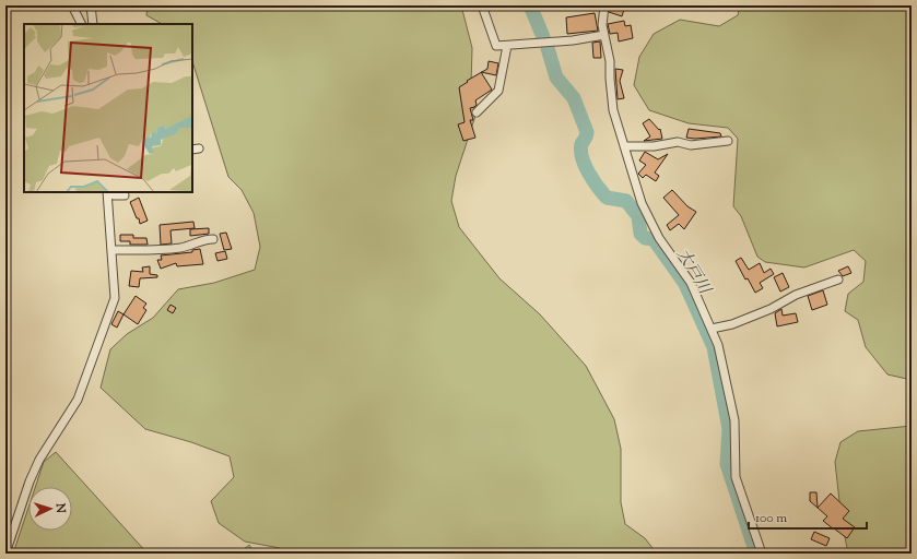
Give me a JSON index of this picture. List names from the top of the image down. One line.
{"water":["大戸川"],"scale_bar":"100 m","north":"right"}
